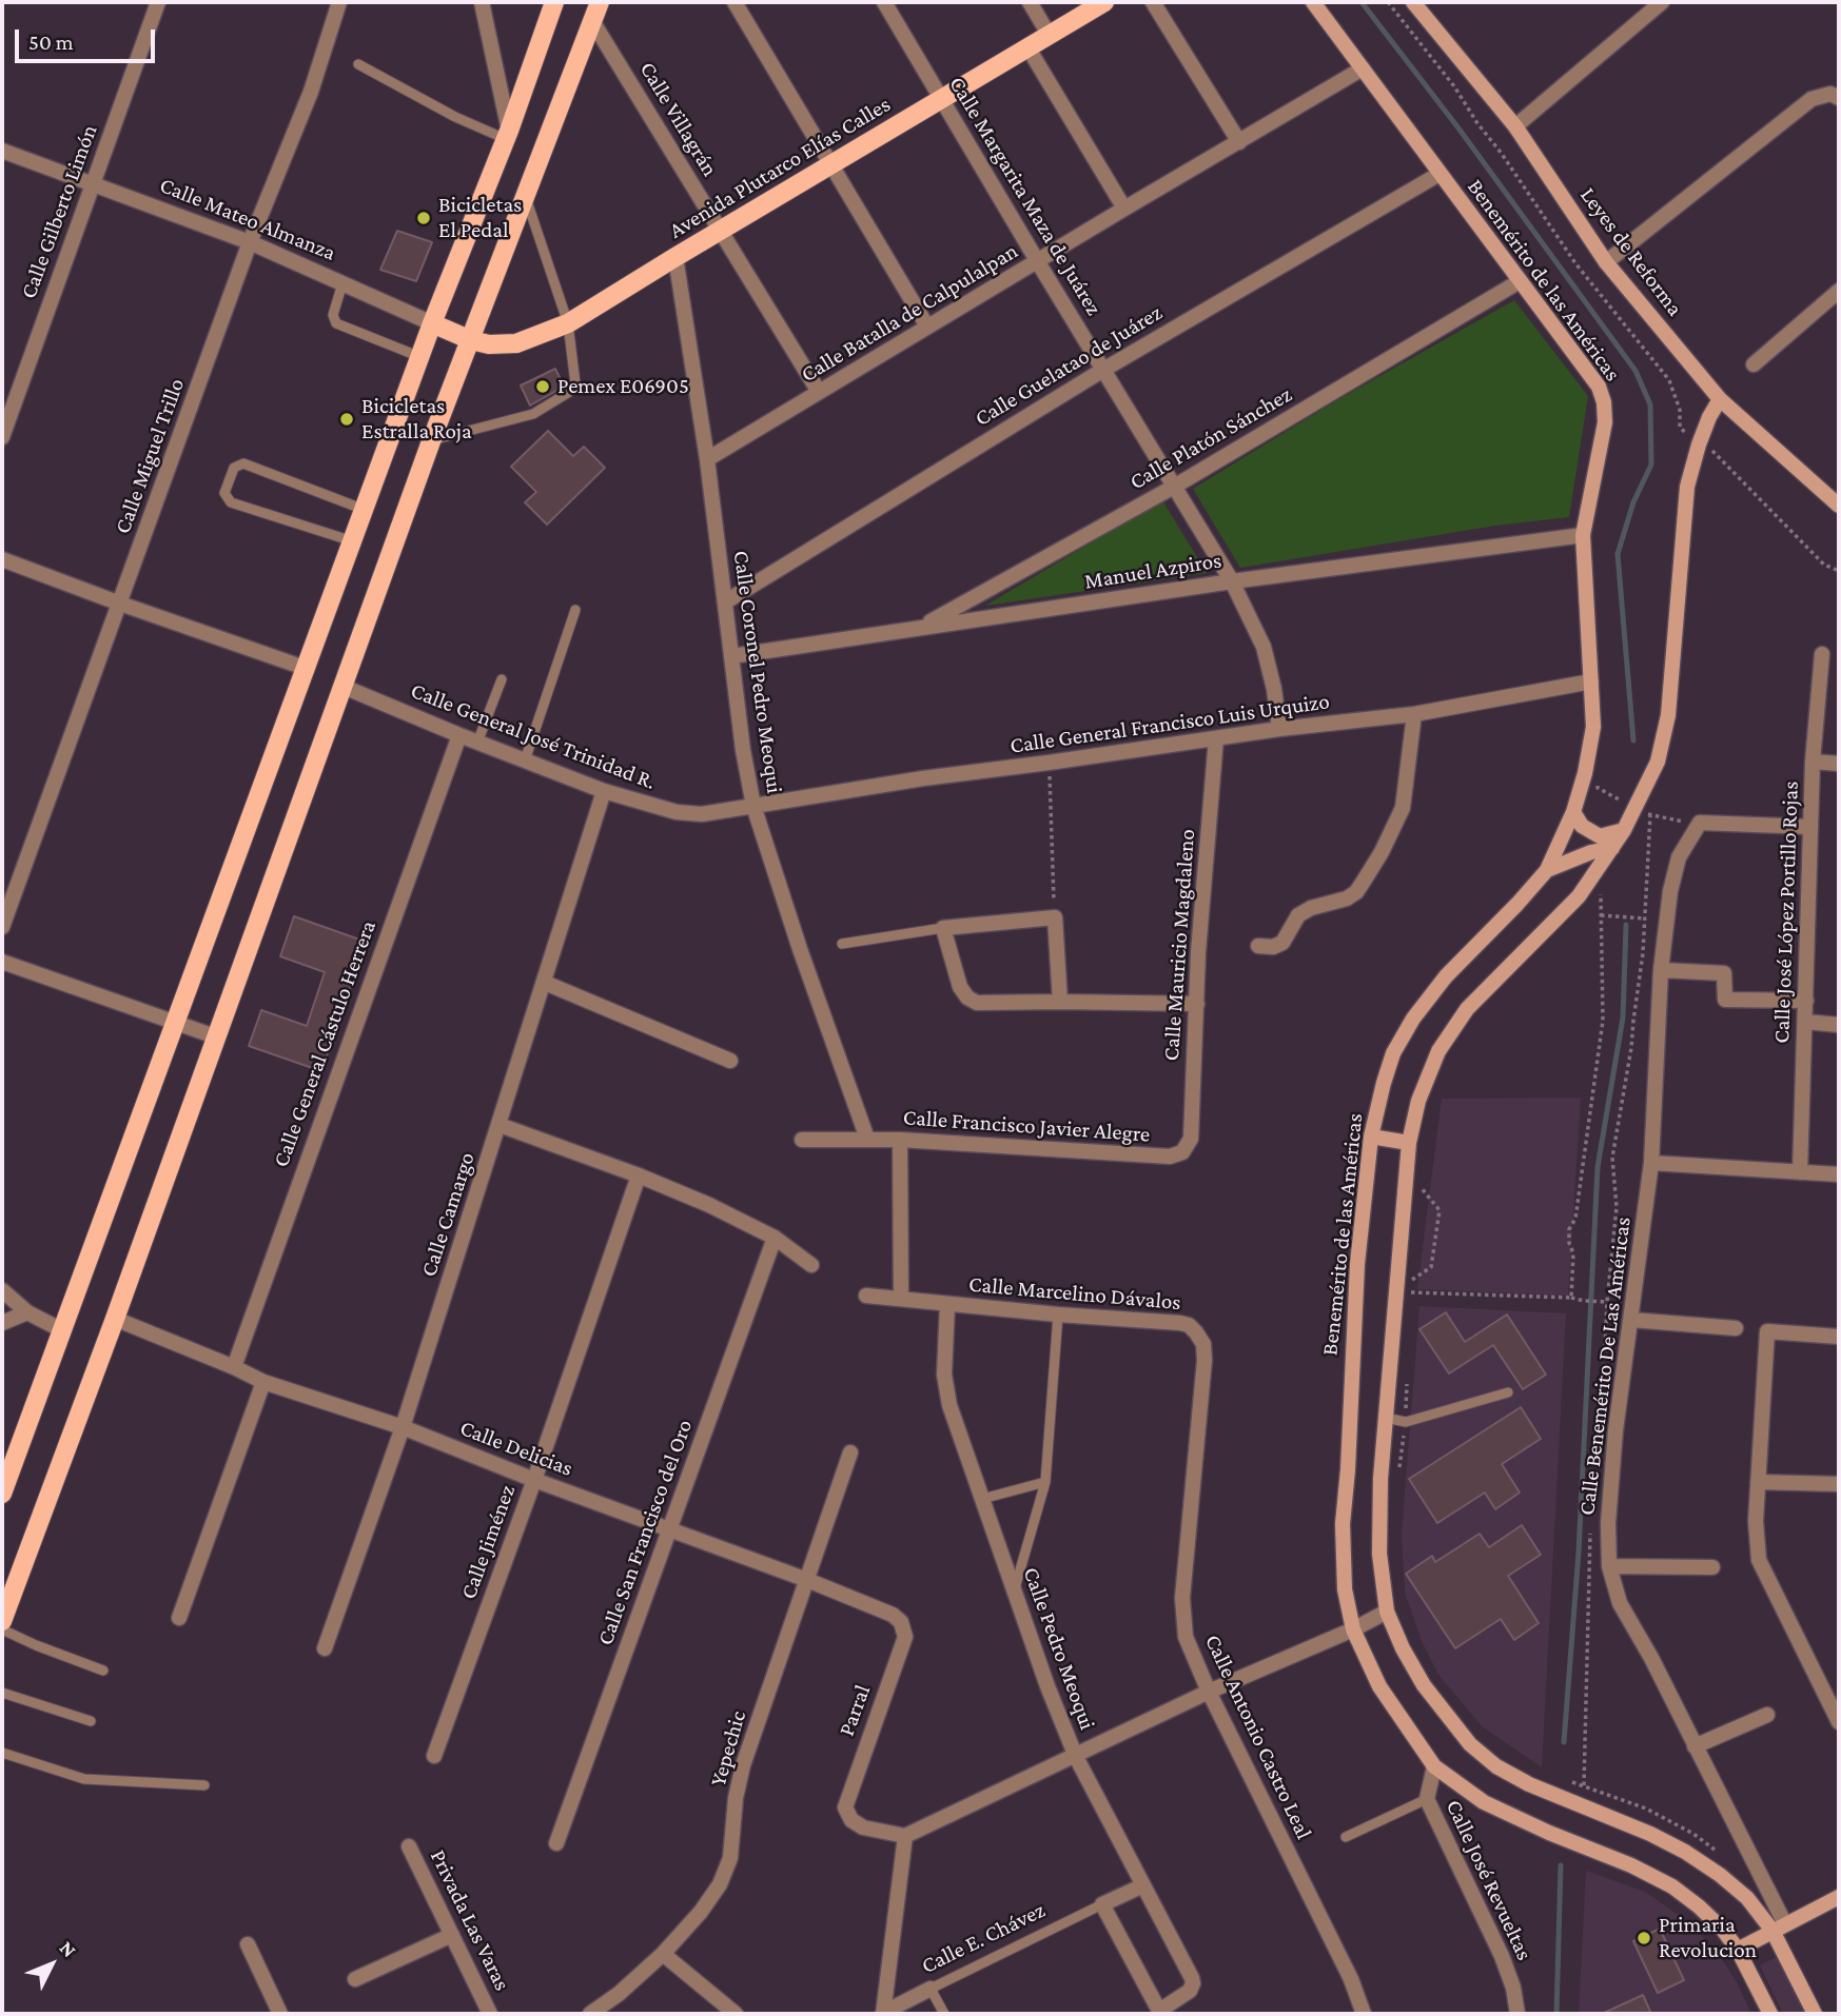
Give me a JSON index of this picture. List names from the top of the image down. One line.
{"streets":{"main road":["Avenida Plutarco Elías Calles","Calle Mateo Almanza"],"street":["Calle Villagrán","Calle Margarita Maza de Juárez","Calle Gilberto Limón","Leyes de Reforma","Benemérito de las Américas","Calle Batalla de Calpulalpan","Calle Guelatao de Juárez","Calle Platón Sánchez","Calle Miguel Trillo","Manuel Azpiros","Calle Coronel Pedro Meoqui","Calle General Francisco Luis Urquizo","Calle General José Trinidad R.","Calle José López Portillo Rojas","Calle Mauricio Magdaleno","Calle General Cástulo Herrera","Calle Francisco Javier Alegre","Calle Camargo","Calle Marcelino Dávalos","Calle Benemérito De Las Américas","Calle Delicias","Calle San Francisco del Oro","Calle Jiménez","Calle Pedro Meoqui","Parral","Calle Antonio Castro Leal","Yepechic","Calle José Revueltas","Privada Las Varas","Calle E. Chávez"]},"crossings":[["Calle Villagrán","Avenida Plutarco Elías Calles"],["Calle Villagrán","Calle Batalla de Calpulalpan"],["Avenida Plutarco Elías Calles","Calle Margarita Maza de Juárez"],["Avenida Plutarco Elías Calles","Calle Mateo Almanza"],["Avenida Plutarco Elías Calles","Calle Coronel Pedro Meoqui"],["Calle Margarita Maza de Juárez","Calle Batalla de Calpulalpan"],["Calle Margarita Maza de Juárez","Calle Guelatao de Juárez"],["Calle Margarita Maza de Juárez","Calle Platón Sánchez"],["Calle Margarita Maza de Juárez","Manuel Azpiros"],["Calle Margarita Maza de Juárez","Calle General Francisco Luis Urquizo"],["Calle Gilberto Limón","Calle Mateo Almanza"],["Calle Mateo Almanza","Calle Miguel Trillo"],["Benemérito de las Américas","Calle Batalla de Calpulalpan"],["Benemérito de las Américas","Calle Guelatao de Juárez"],["Benemérito de las Américas","Calle Platón Sánchez"],["Benemérito de las Américas","Manuel Azpiros"],["Benemérito de las Américas","Calle General Francisco Luis Urquizo"],["Benemérito de las Américas","Calle José Revueltas"],["Calle Batalla de Calpulalpan","Calle Coronel Pedro Meoqui"],["Calle Guelatao de Juárez","Calle Coronel Pedro Meoqui"],["Calle Platón Sánchez","Manuel Azpiros"],["Manuel Azpiros","Calle Coronel Pedro Meoqui"],["Calle Coronel Pedro Meoqui","Calle General Francisco Luis Urquizo"],["Calle Coronel Pedro Meoqui","Calle General José Trinidad R."],["Calle Coronel Pedro Meoqui","Calle Francisco Javier Alegre"],["Calle General Francisco Luis Urquizo","Calle General José Trinidad R."],["Calle General Francisco Luis Urquizo","Calle Mauricio Magdaleno"],["Calle General José Trinidad R.","Calle General Cástulo Herrera"],["Calle General José Trinidad R.","Calle Camargo"],["Calle Mauricio Magdaleno","Calle Francisco Javier Alegre"],["Calle General Cástulo Herrera","Calle Delicias"],["Calle Camargo","Calle Delicias"],["Calle Marcelino Dávalos","Calle Pedro Meoqui"],["Calle Marcelino Dávalos","Calle Antonio Castro Leal"],["Calle Delicias","Calle San Francisco del Oro"],["Calle Delicias","Calle Jiménez"],["Calle Delicias","Parral"],["Calle Delicias","Yepechic"],["Calle Pedro Meoqui","Calle E. Chávez"]],"places":["Bicicletas El Pedal","Pemex E06905","Bicicletas Estralla Roja","Primaria Revolucion"],"scale_bar":"50 m","north":"top right"}
